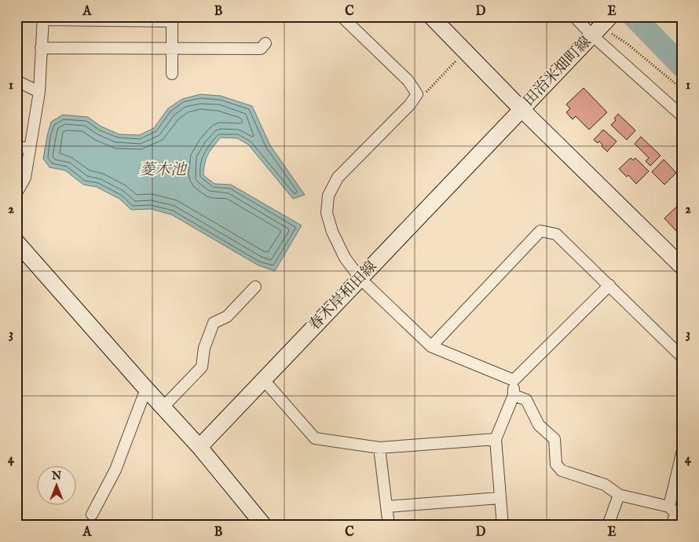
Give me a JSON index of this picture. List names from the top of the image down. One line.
{"streets":{"main road":["田治米畑町線","春木岸和田線"]},"crossings":[["田治米畑町線","春木岸和田線"]],"water":["菱木池"],"north":"top","grid":{"columns":["A","B","C","D","E"],"rows":["1","2","3","4"]}}
